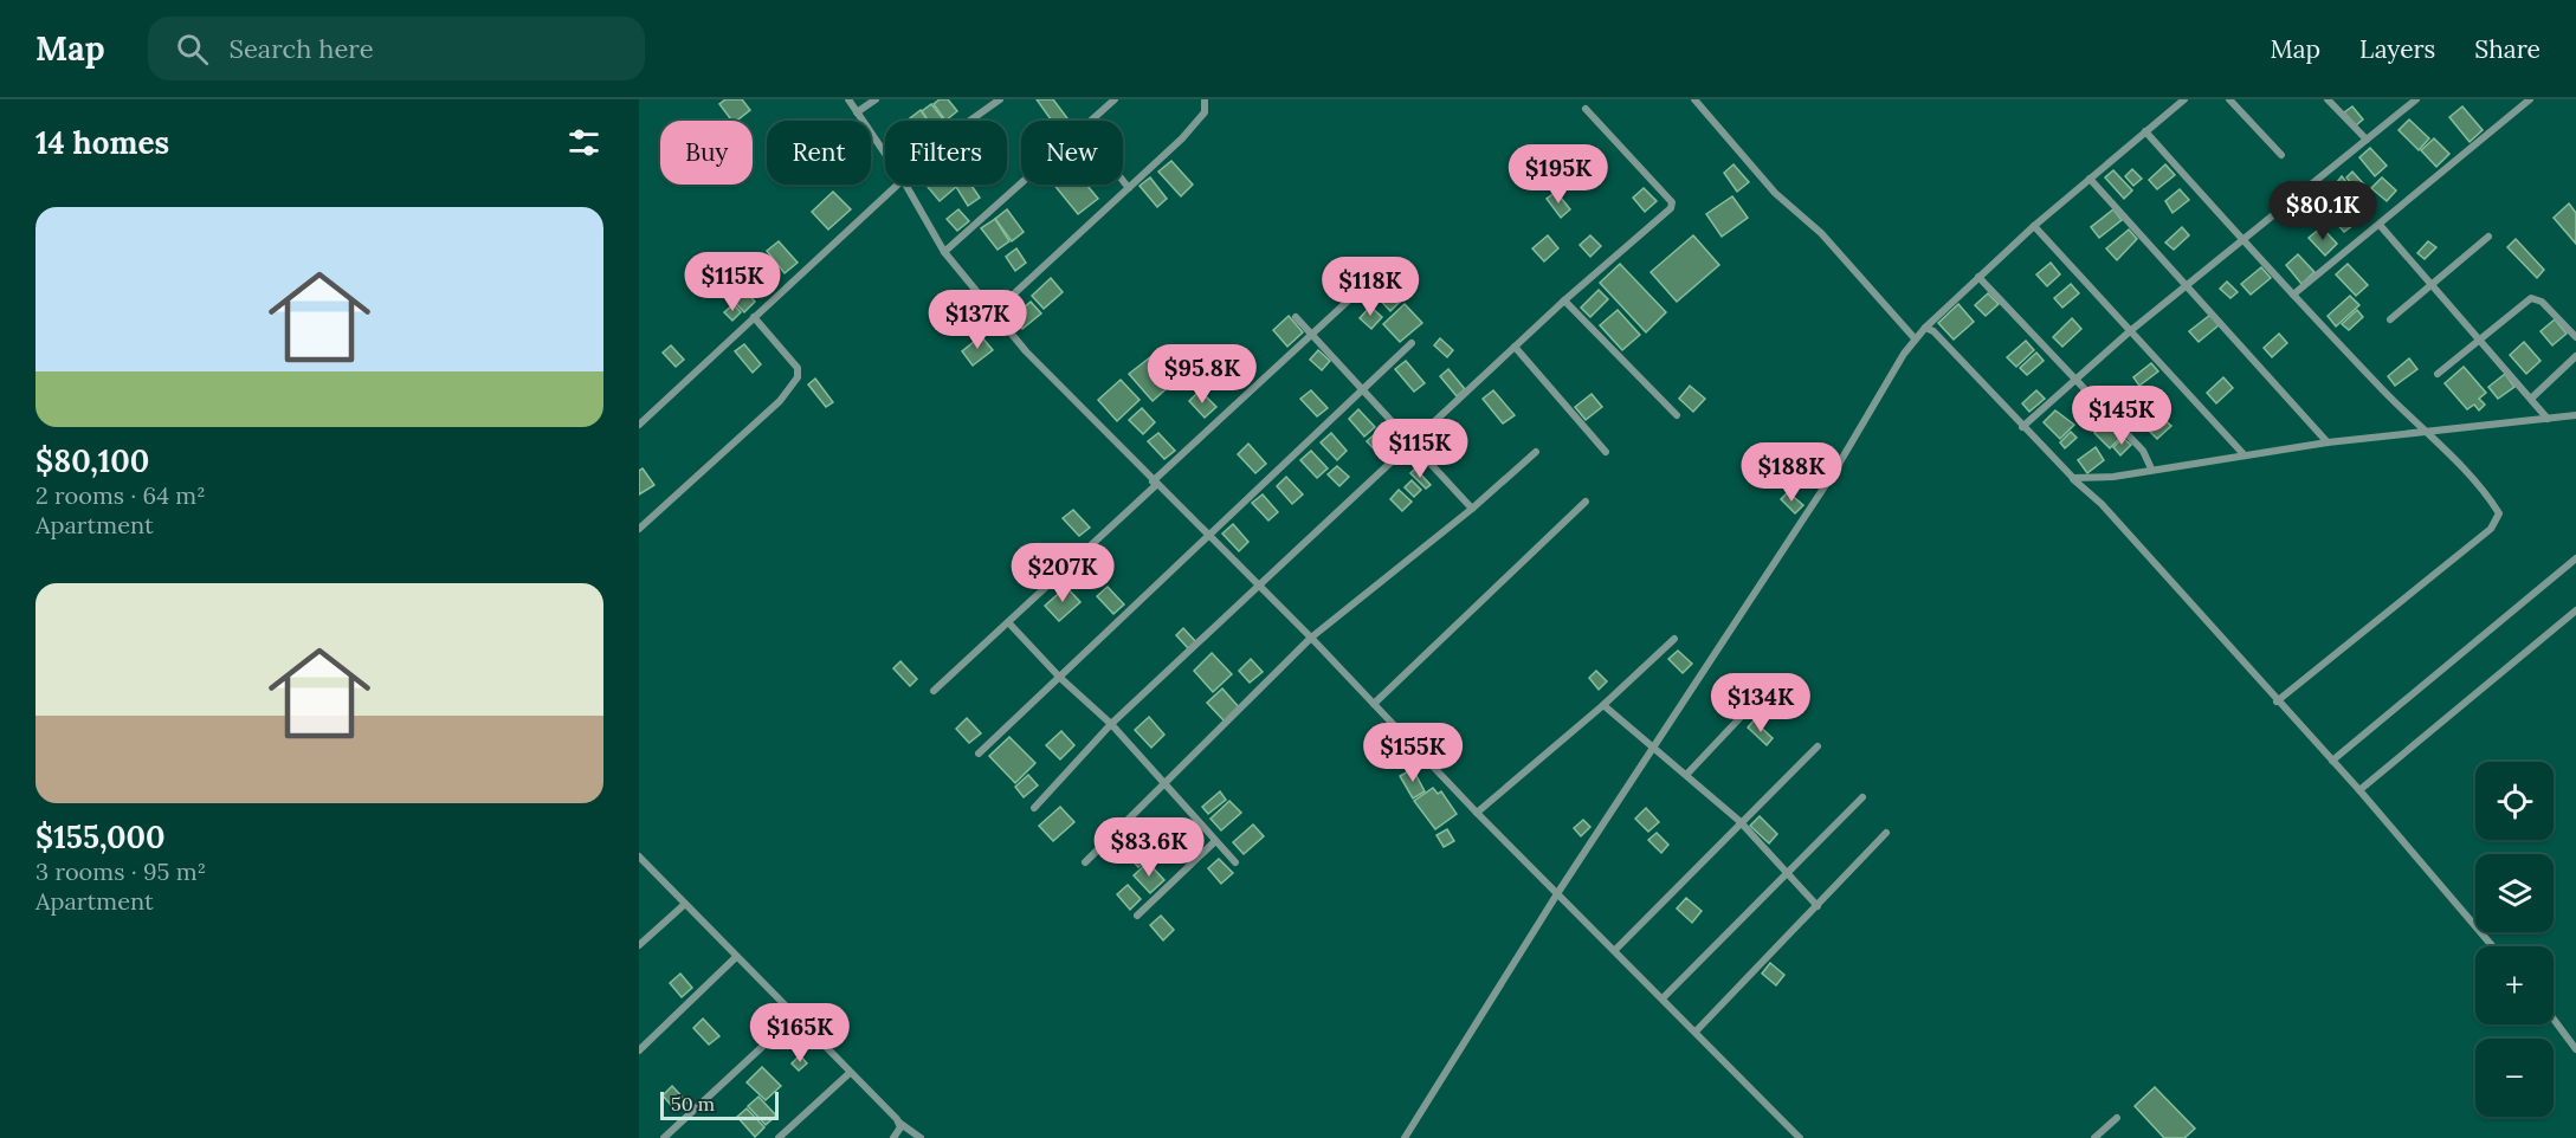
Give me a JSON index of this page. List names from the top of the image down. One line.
{"scale_bar":"50 m","page":{"header":"Map","search":"Search here","nav":["Map","Layers","Share"],"heading":"14 homes","chip":["Buy","Rent","Filters","New"],"price":["$195K","$80.1K","$115K","$118K","$137K","$95.8K","$145K","$115K","$188K","$207K","$134K","$155K","$83.6K","$165K"],"list":[{"name":"$80,100","note":"2 rooms · 64 m² · Apartment"},{"name":"$155,000","note":"3 rooms · 95 m² · Apartment"}],"map_buttons":["+","−"],"scale":"50 m"}}
